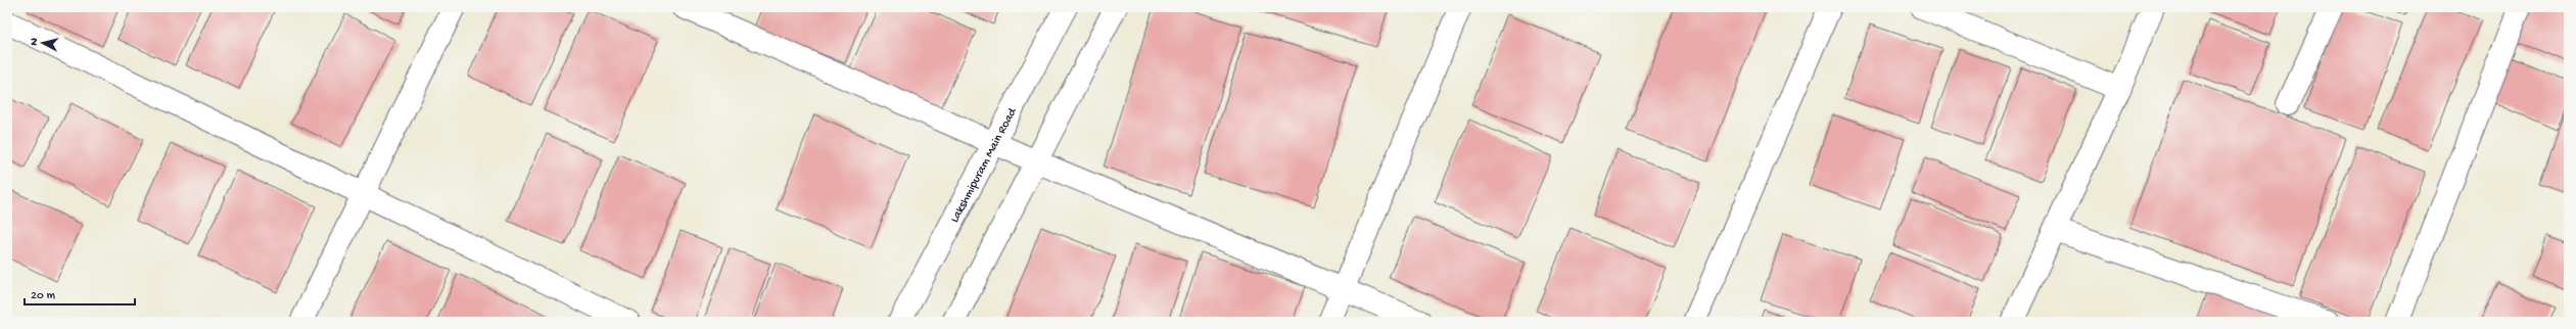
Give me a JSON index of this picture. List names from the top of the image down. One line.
{"streets":{"street":["Lakshmipuram Main Road"]},"scale_bar":"20 m","north":"left"}
